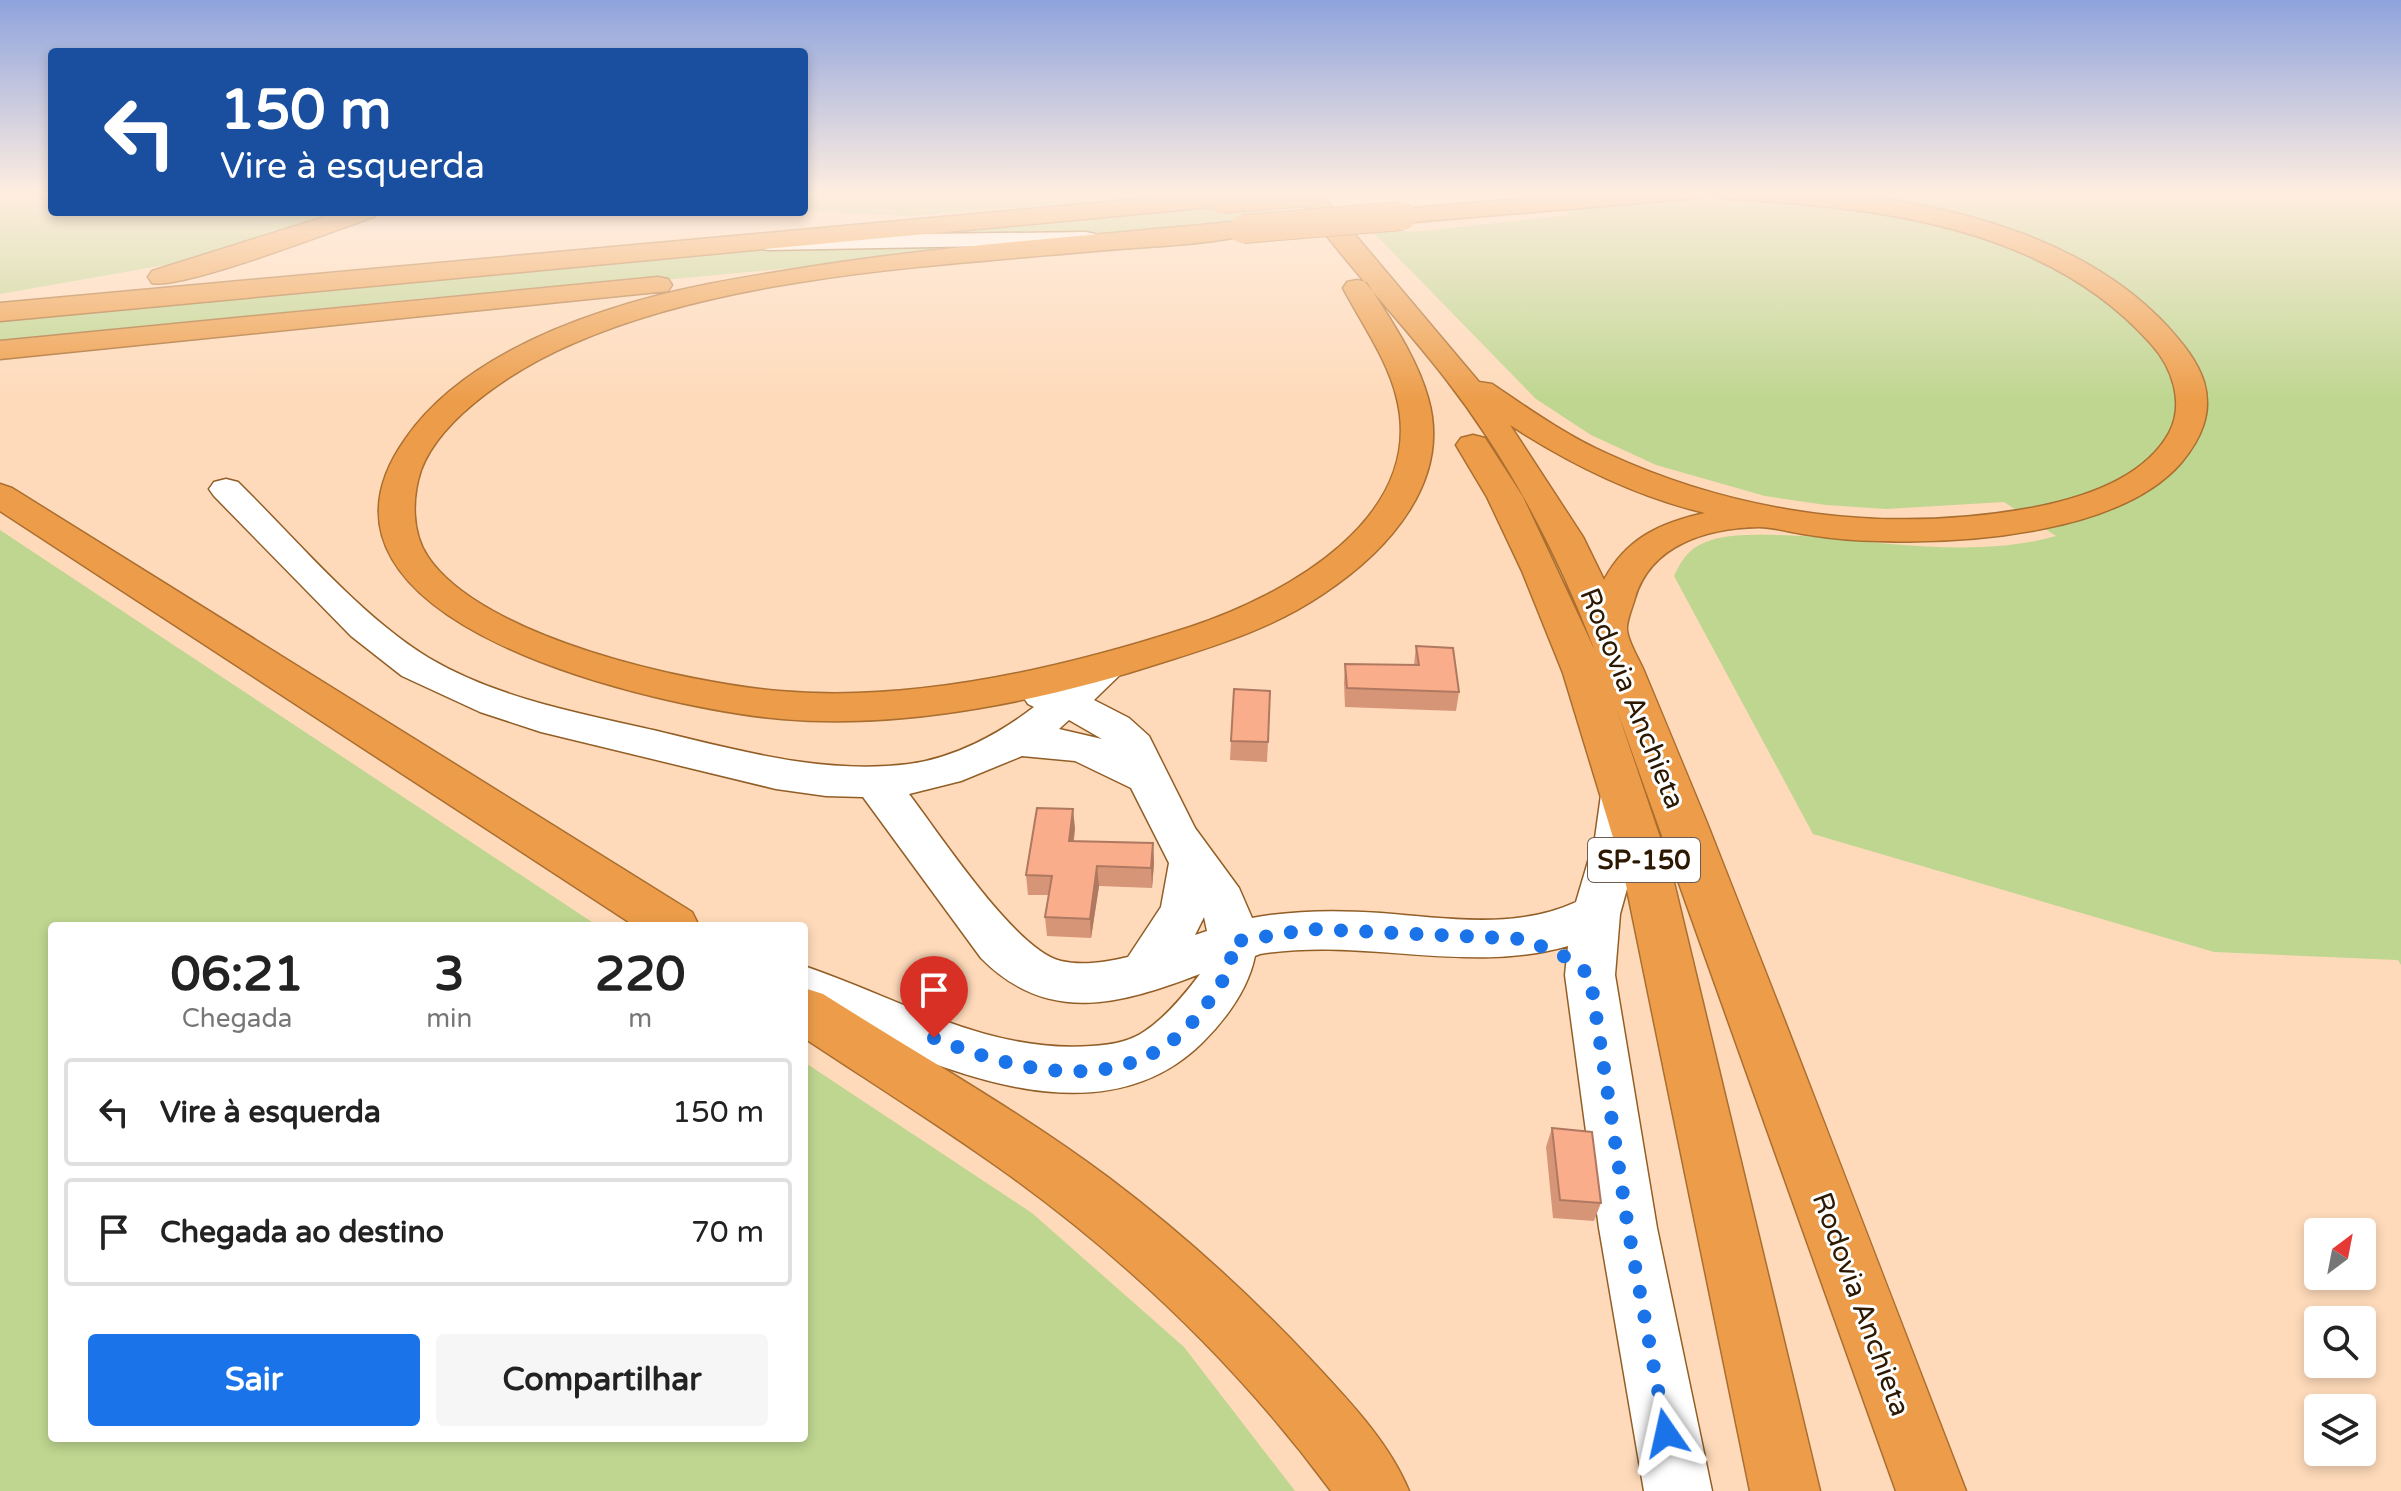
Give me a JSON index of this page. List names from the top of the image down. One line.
{"streets":{"highway":["Rodovia Anchieta","SP-150"]},"north":"top right","page":{"turn":["150 m","Vire à esquerda"],"eta":["06:21","Chegada","3","min","220","m"],"list":[{"name":"Vire à esquerda","value":"150 m"},{"name":"Chegada ao destino","value":"70 m"}],"buttons":["Sair","Compartilhar"]}}
